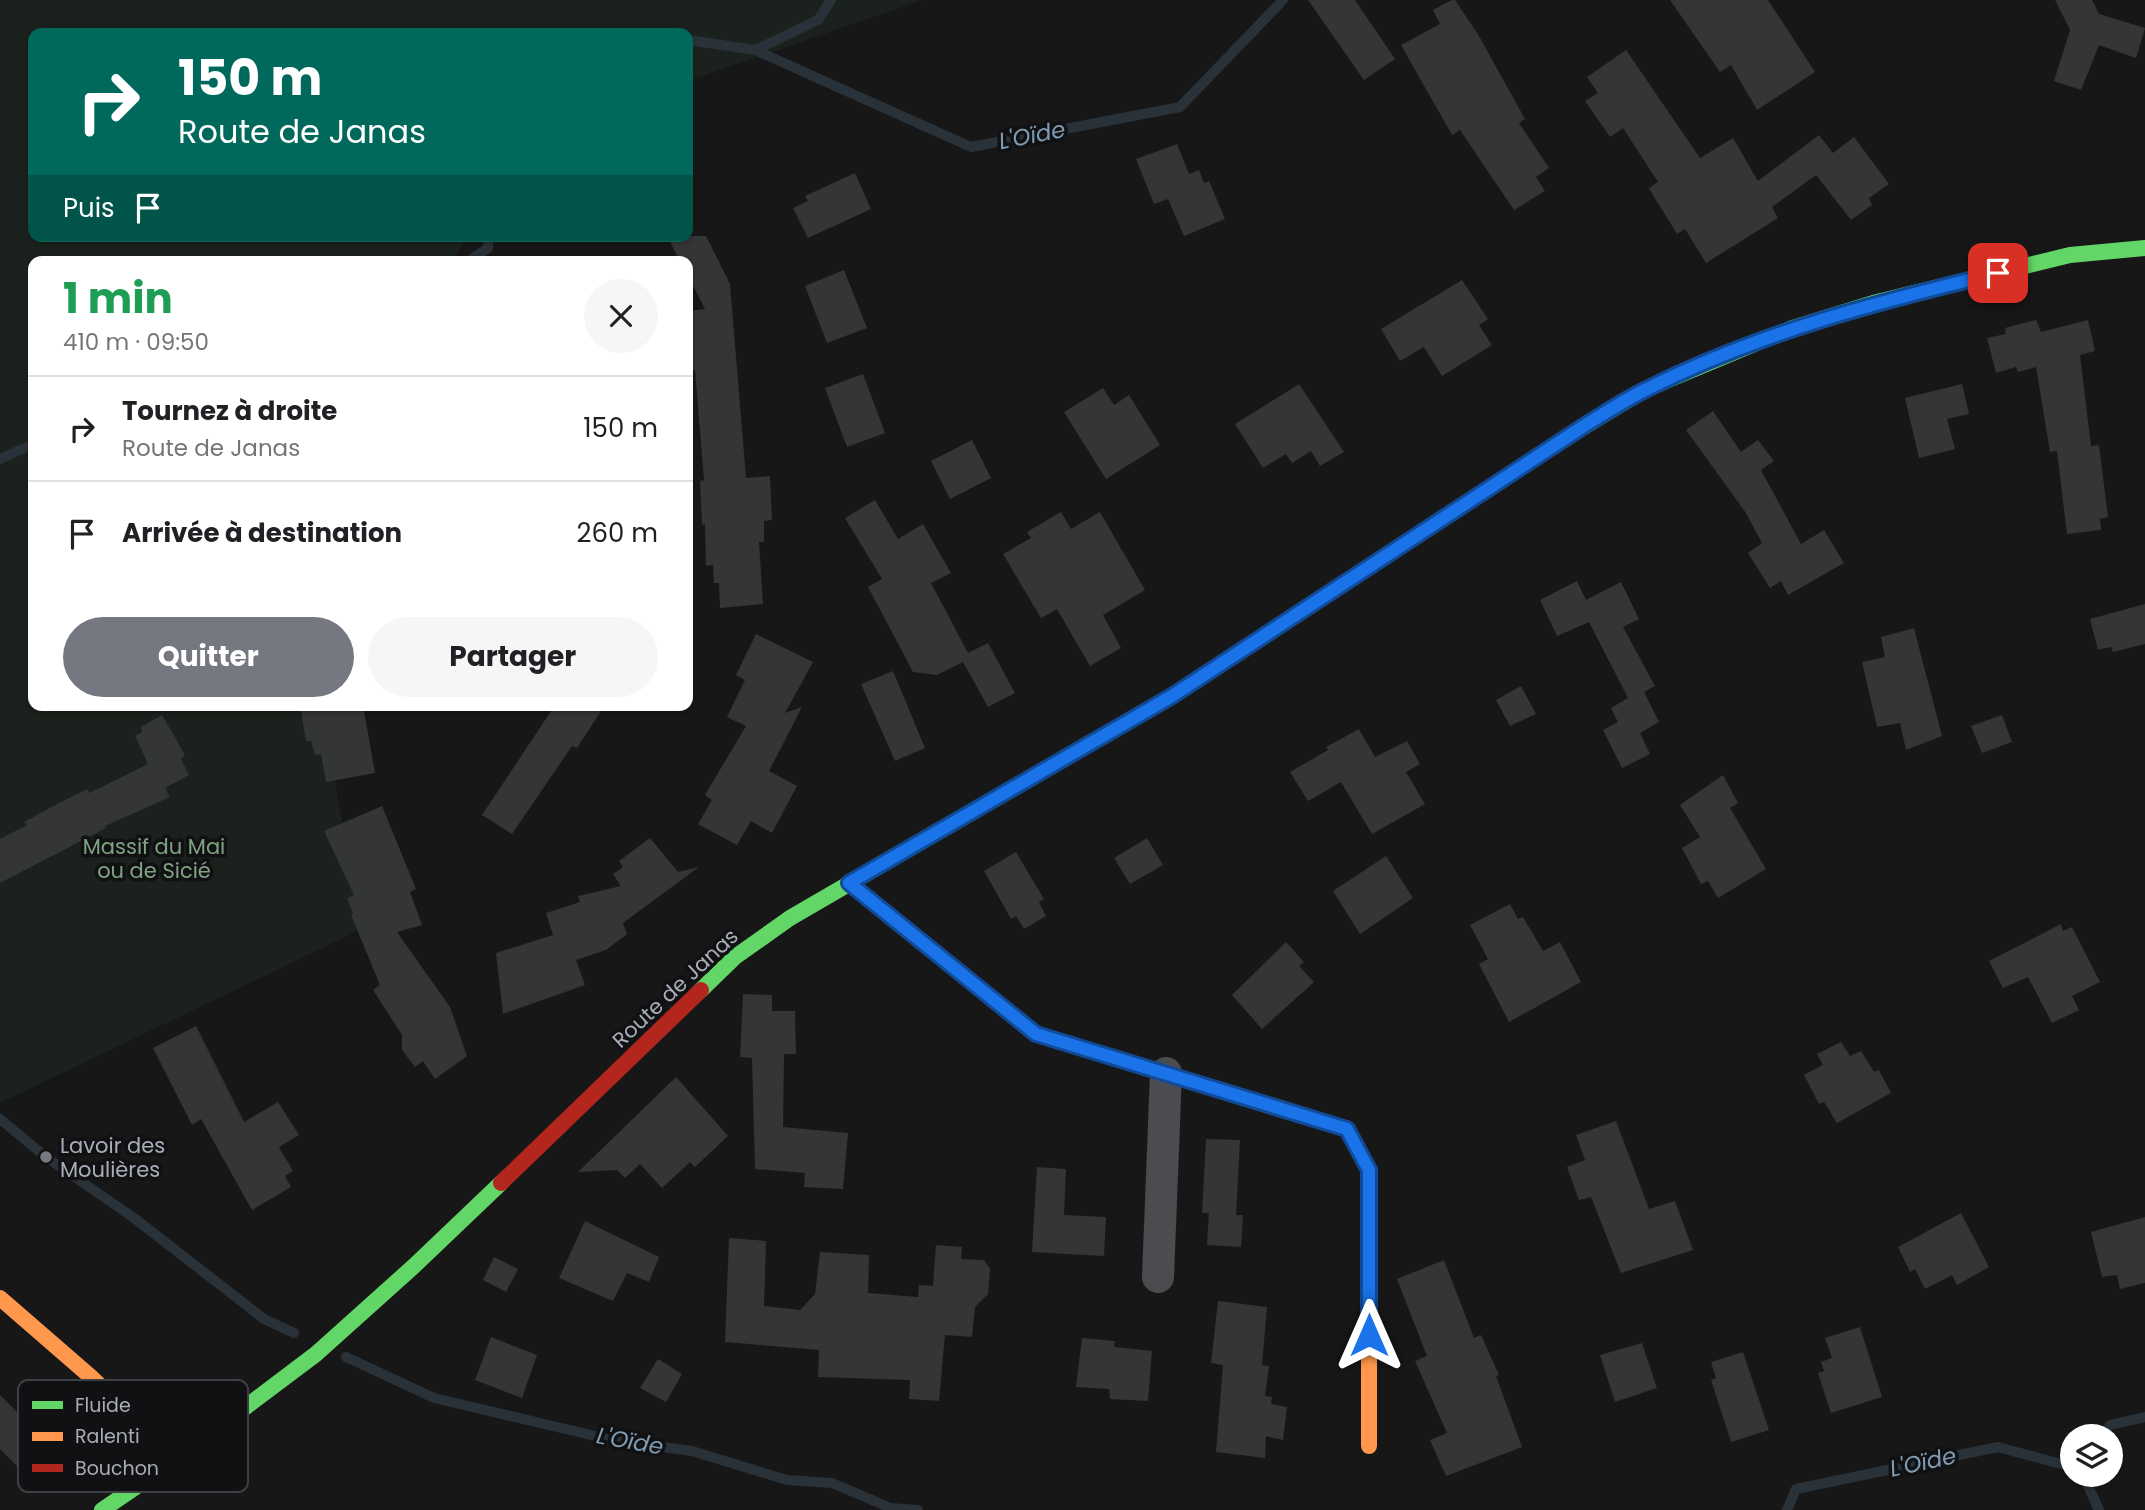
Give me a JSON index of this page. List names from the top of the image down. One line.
{"streets":{"street":["Route de Janas"]},"water":["L'Oïde"],"parks":["Massif du Mai ou de Sicié"],"places":["Lavoir des Moulières"],"legend":["Fluide","Ralenti","Bouchon"],"page":{"turn":["150 m","Route de Janas"],"then":"Puis","heading":["1 min","410 m · 09:50"],"list":[{"name":"Tournez à droite","note":"Route de Janas","value":"150 m"},{"name":"Arrivée à destination","value":"260 m"}],"buttons":["Quitter","Partager"]}}
